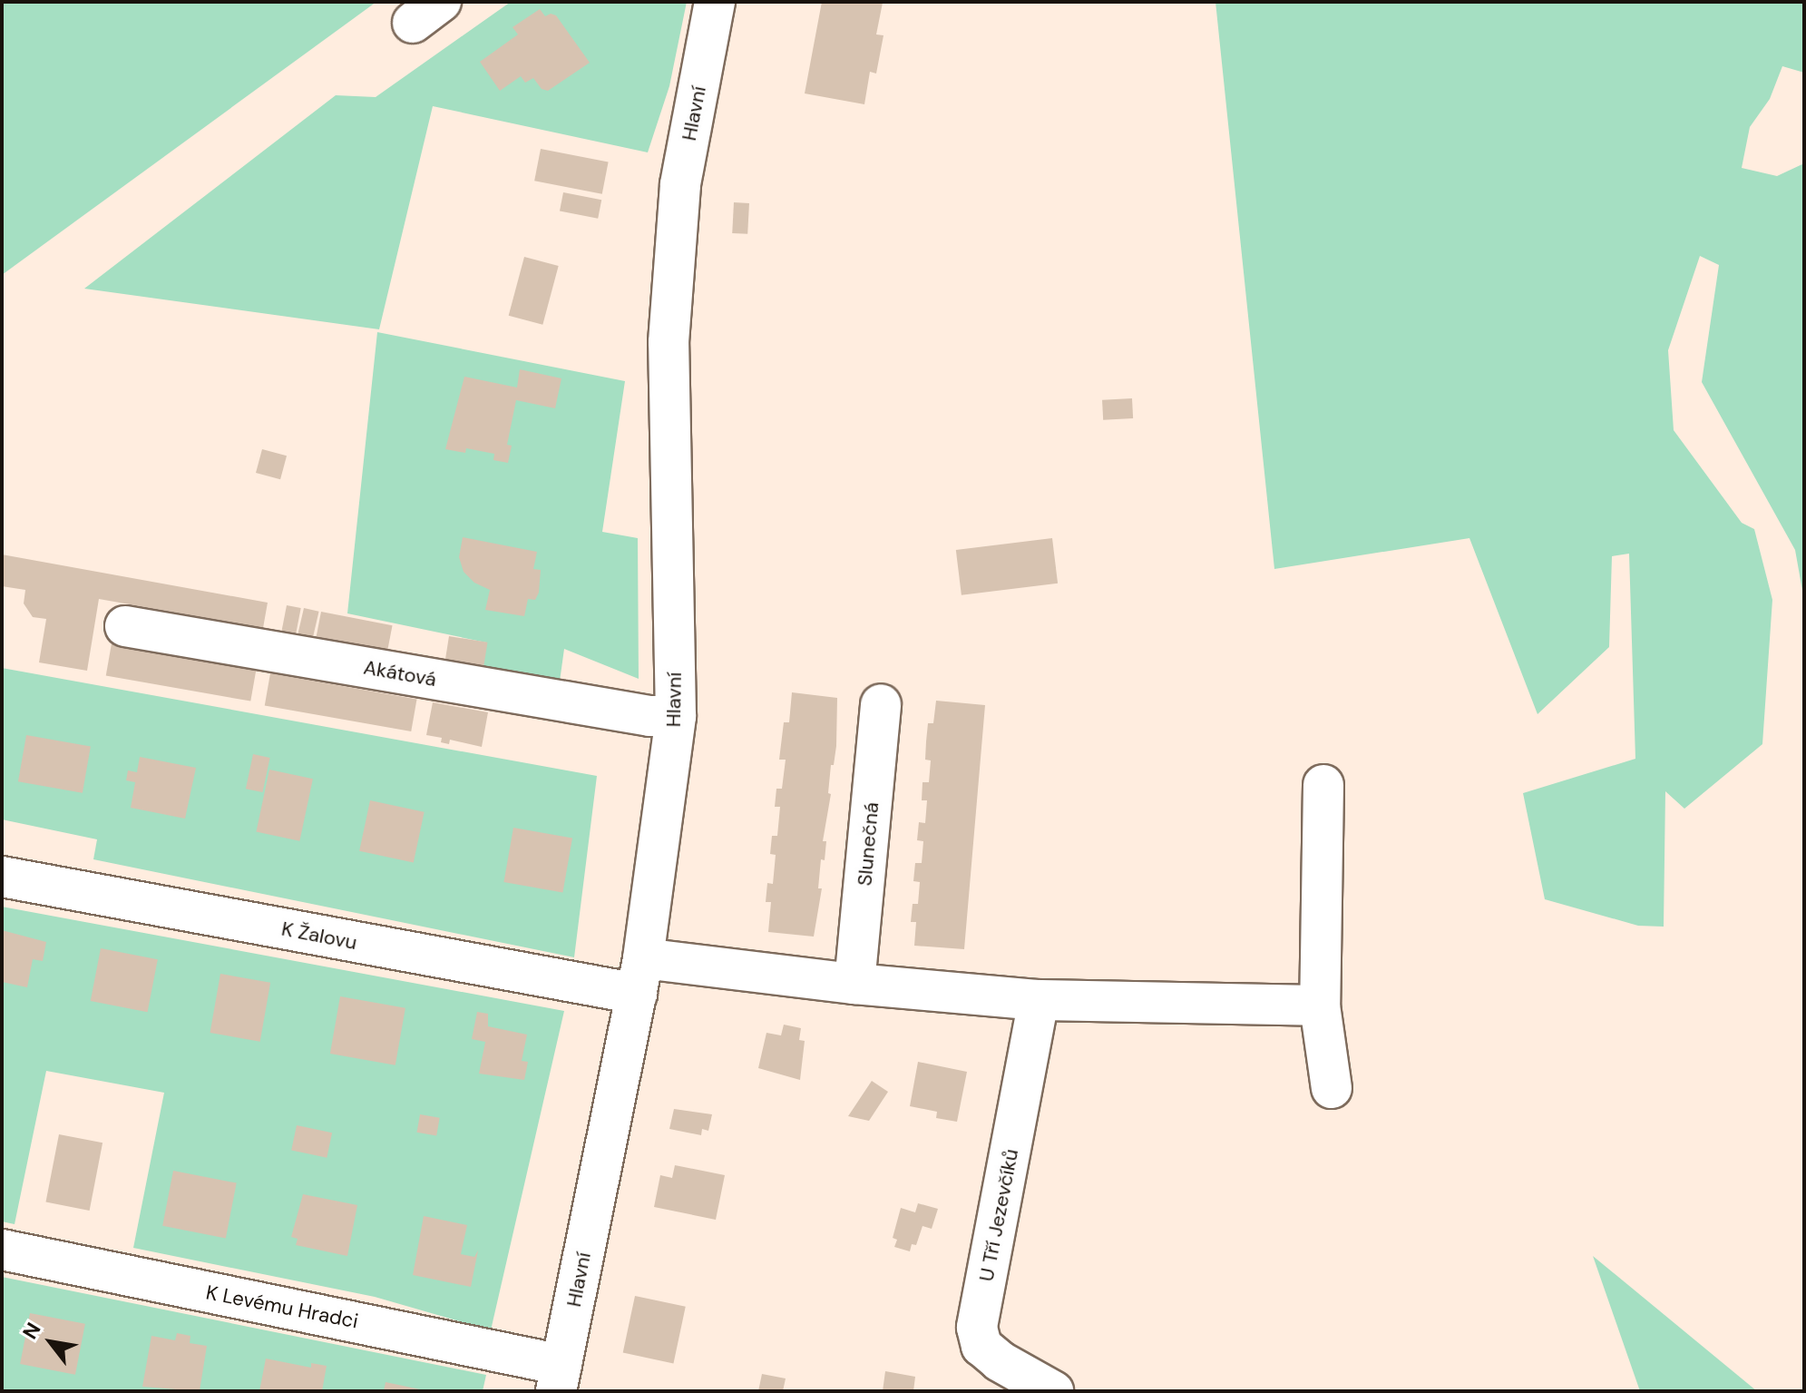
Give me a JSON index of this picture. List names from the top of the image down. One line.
{"streets":{"street":["Hlavní","Akátová","Slunečná","K Žalovu","U Tří Jezevčíků","K Levému Hradci"]},"crossings":[["Hlavní","Akátová"],["Hlavní","K Žalovu"],["Hlavní","K Levému Hradci"]],"north":"top left"}
